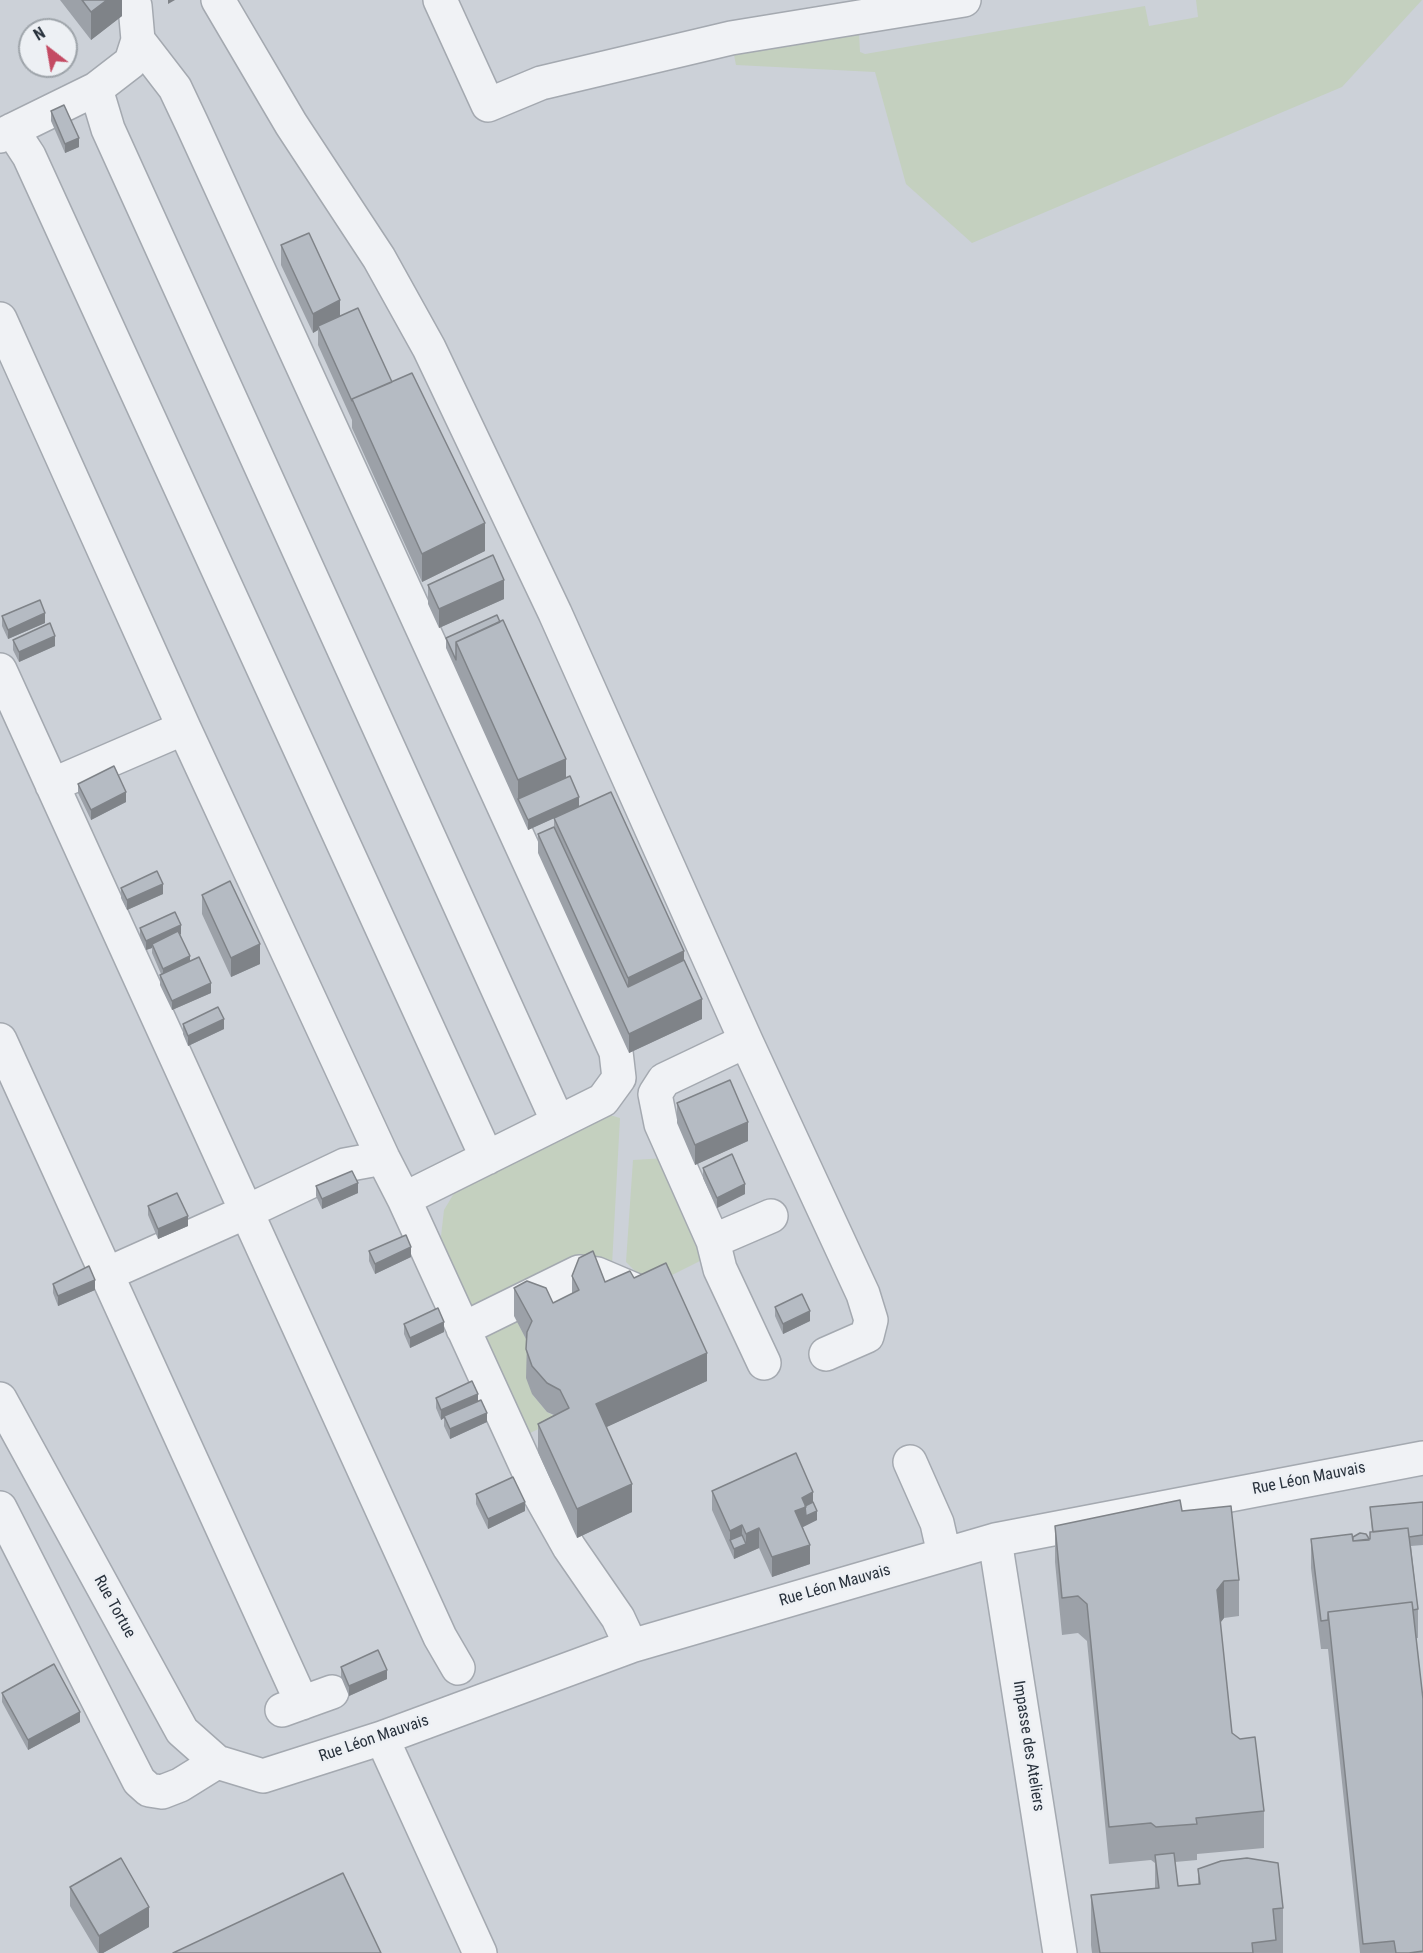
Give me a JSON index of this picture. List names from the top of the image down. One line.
{"streets":{"street":["Rue Léon Mauvais","Rue Tortue","Impasse des Ateliers"]},"crossings":[["Rue Léon Mauvais","Rue Tortue"],["Rue Léon Mauvais","Impasse des Ateliers"]],"north":"top left"}
